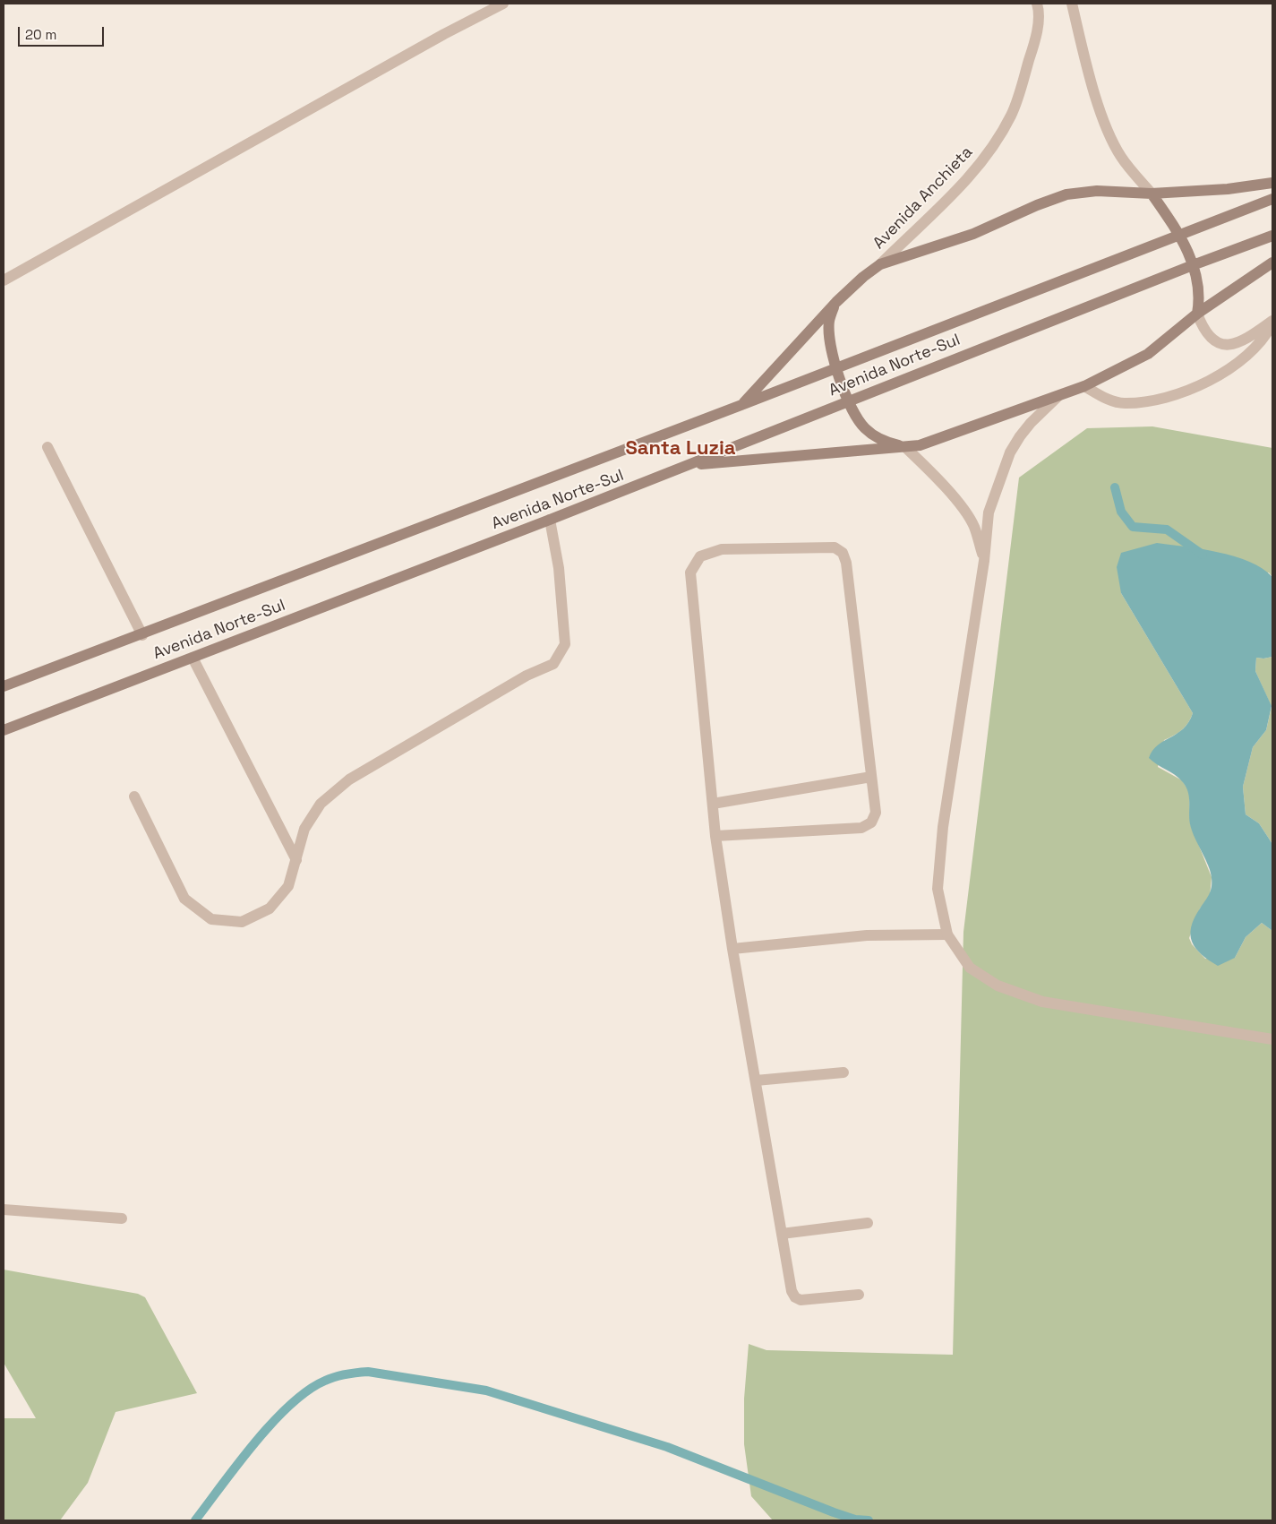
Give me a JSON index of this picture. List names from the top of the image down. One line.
{"streets":{"main road":["Avenida Norte-Sul"],"street":["Avenida Anchieta"]},"districts":["Santa Luzia"],"scale_bar":"20 m"}
